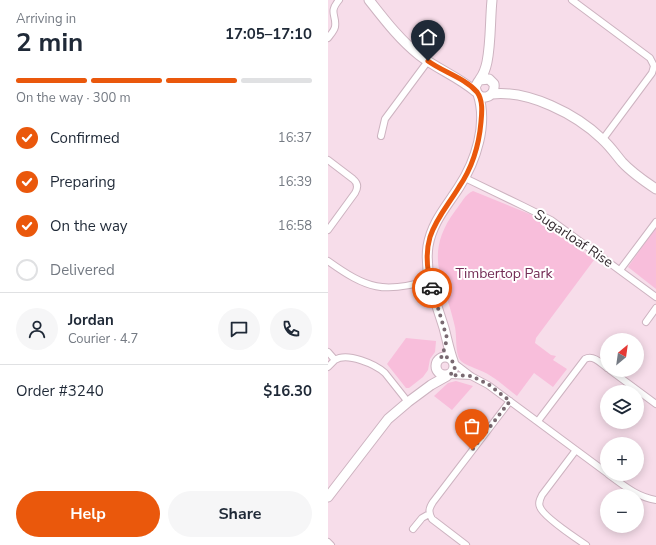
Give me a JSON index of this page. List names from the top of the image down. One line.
{"streets":{"street":["Sugarloaf Rise"]},"parks":["Timbertop Park"],"north":"top right","page":{"heading":["2 min","Arriving in","17:05–17:10"],"panel":["Jordan","Courier · 4.7","Order #3240","$16.30"],"bar":"On the way · 300 m","list":[["Confirmed","16:37"],["Preparing","16:39"],["On the way","16:58"],"Delivered"],"map_buttons":["+","−"],"buttons":["Help","Share"]}}
